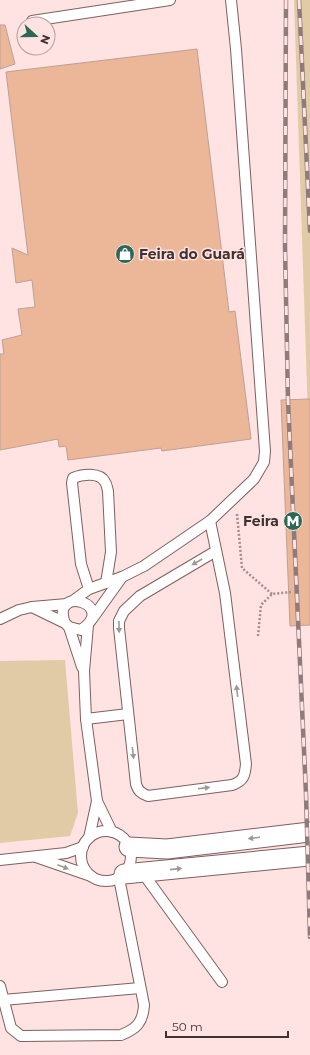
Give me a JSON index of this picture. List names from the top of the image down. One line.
{"places":{"shop":["Feira do Guará"],"metro station":["Feira"]},"scale_bar":"50 m","north":"right"}
